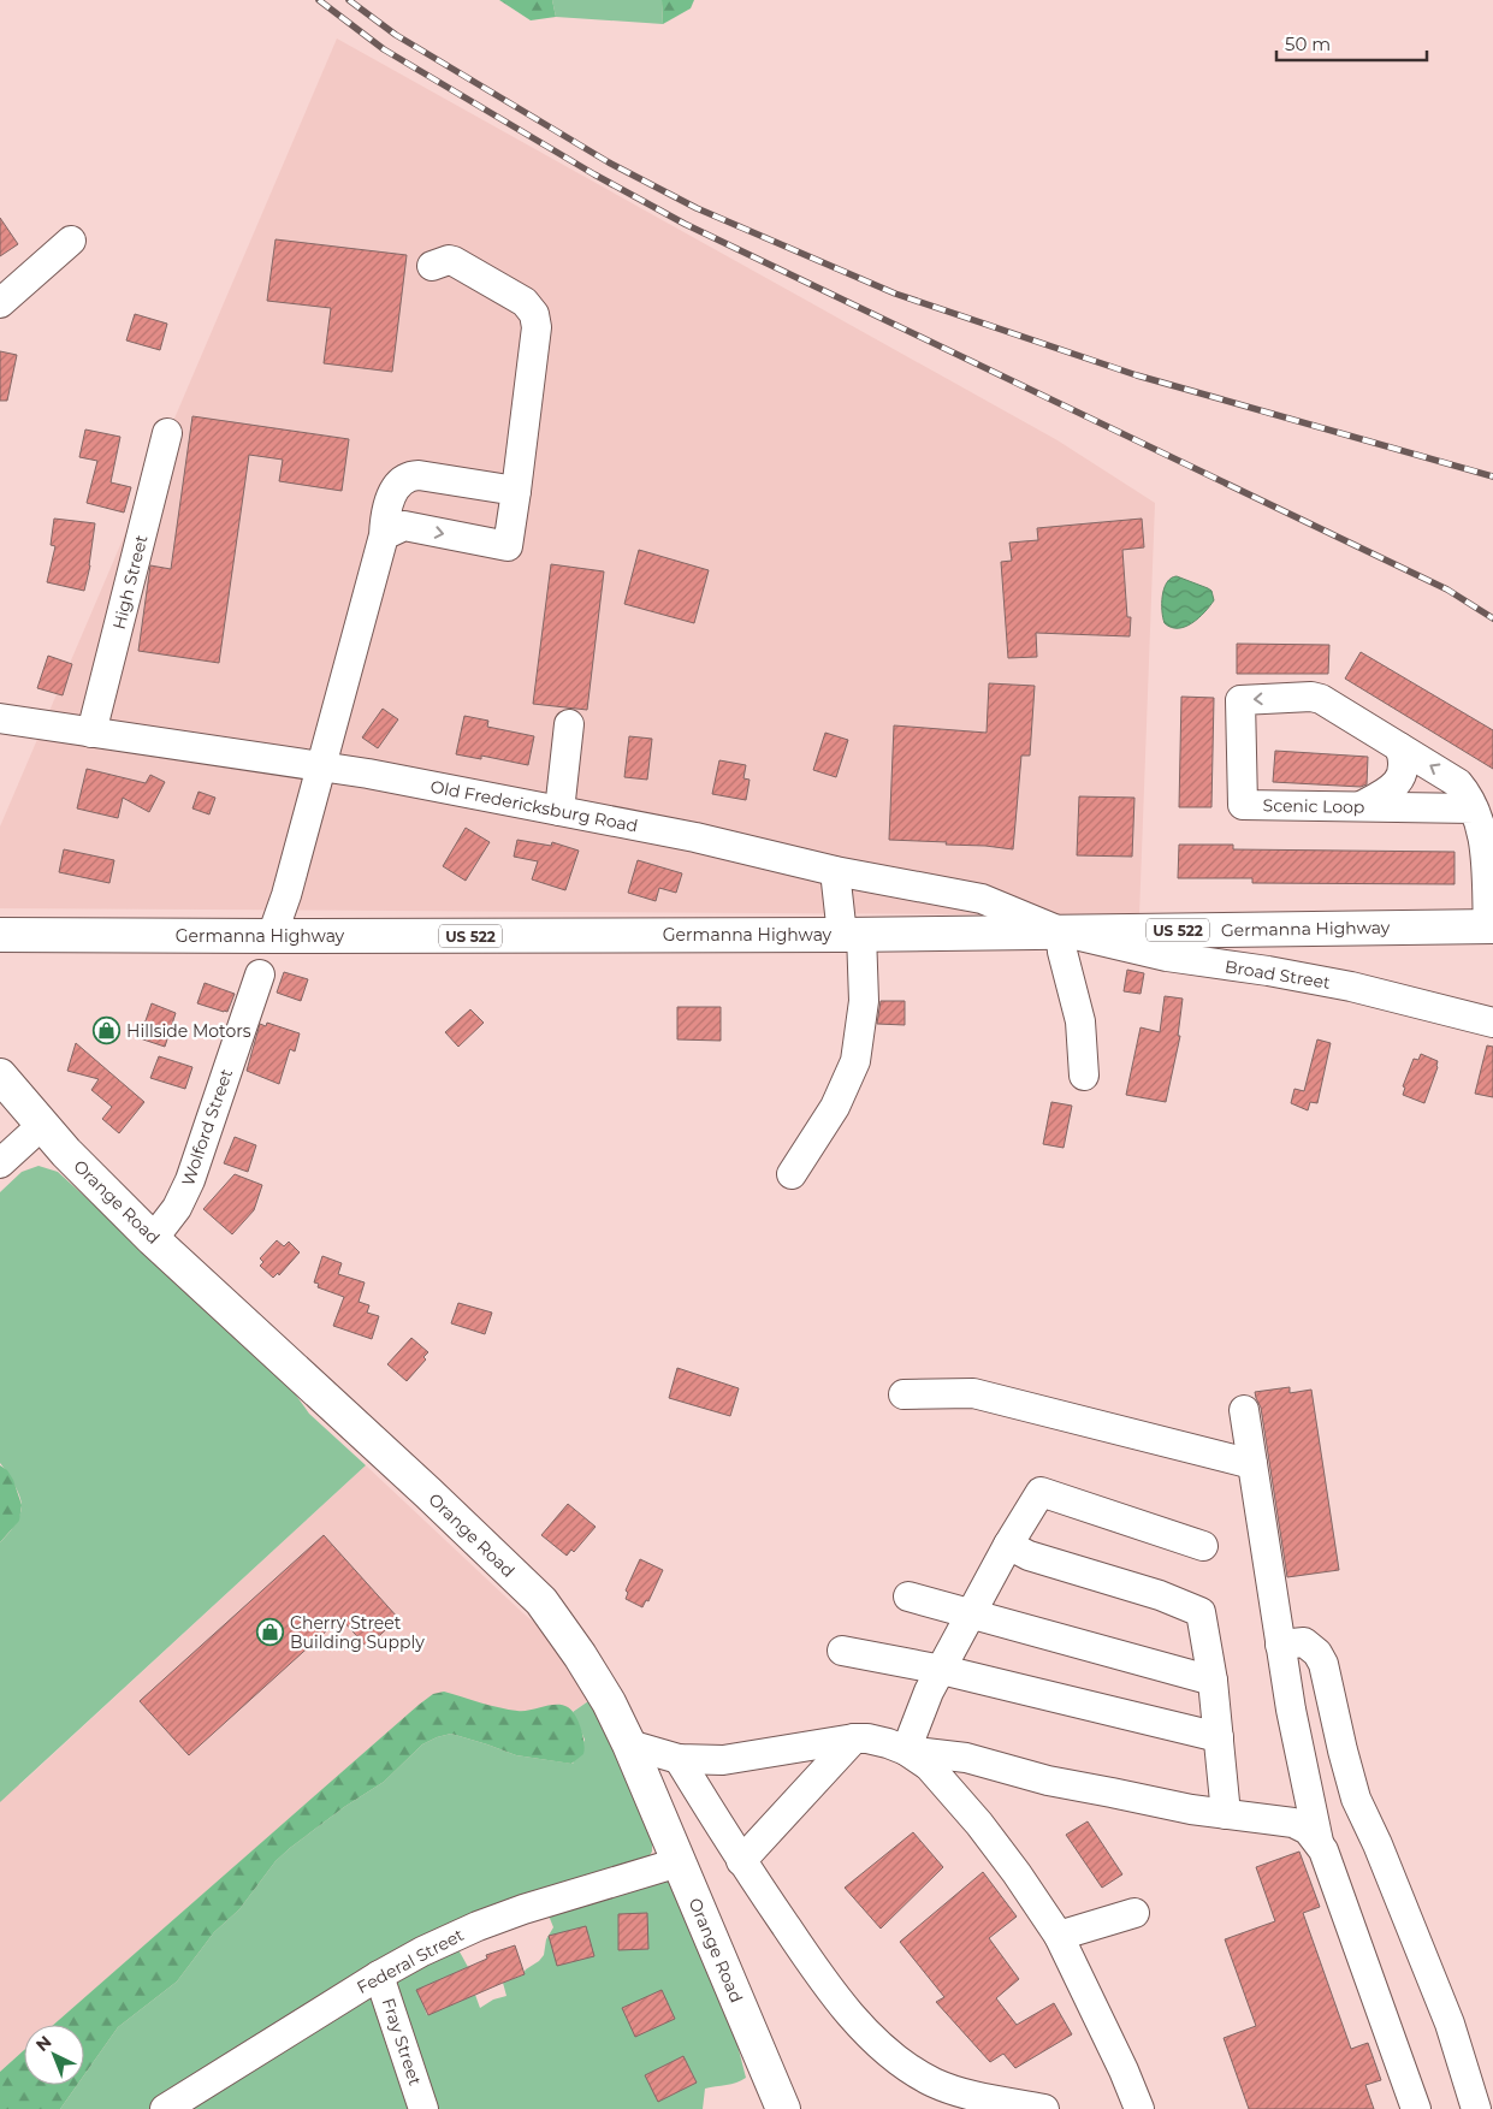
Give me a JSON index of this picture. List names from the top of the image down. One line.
{"streets":{"main road":["Germanna Highway","US 522","Orange Road"],"street":["High Street","Old Fredericksburg Road","Scenic Loop","Broad Street","Wolford Street","Federal Street","Fray Street"]},"crossings":[["High Street","Old Fredericksburg Road"],["Old Fredericksburg Road","Germanna Highway"],["Old Fredericksburg Road","Broad Street"],["Scenic Loop","Germanna Highway"],["Germanna Highway","Broad Street"],["Wolford Street","Orange Road"],["Orange Road","Federal Street"],["Federal Street","Fray Street"]],"places":{"shop":["Hillside Motors","Cherry Street Building Supply"]},"scale_bar":"50 m","north":"top left"}
